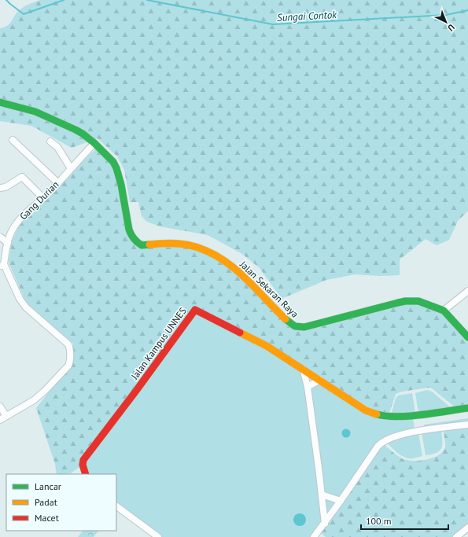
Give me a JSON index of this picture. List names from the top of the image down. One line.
{"streets":{"main road":["Jalan Sekaran Raya","Jalan Kampus UNNES"],"street":["Gang Durian"]},"crossings":[["Gang Durian","Jalan Sekaran Raya"]],"water":["Sungai Contok"],"legend":["Lancar","Padat","Macet"],"scale_bar":"100 m","north":"bottom right"}
